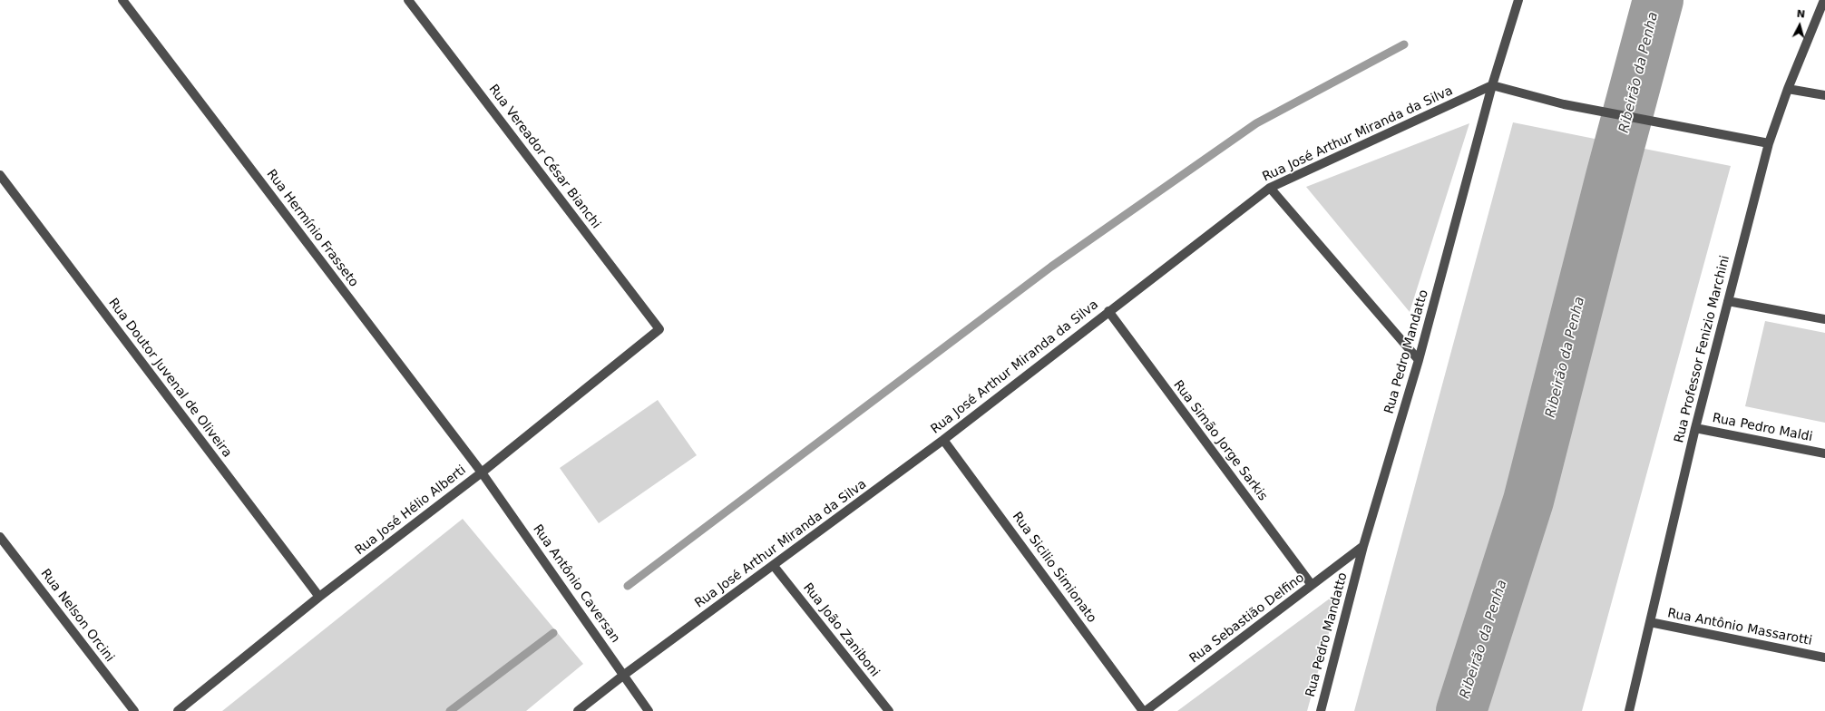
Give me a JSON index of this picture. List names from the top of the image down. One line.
{"streets":{"street":["Rua José Arthur Miranda da Silva","Rua Vereador César Bianchi","Rua Hermínio Frasseto","Rua Professor Fenizio Marchini","Rua Pedro Mandatto","Rua Doutor Juvenal de Oliveira","Rua Pedro Maldi","Rua Simão Jorge Sarkis","Rua José Hélio Alberti","Rua Sicilio Simionato","Rua Antônio Caversan","Rua Nelson Orcini","Rua Sebastião Delfino","Rua Antônio Massarotti","Rua João Zaniboni"]},"crossings":[["Rua José Arthur Miranda da Silva","Rua Pedro Mandatto"],["Rua José Arthur Miranda da Silva","Rua Simão Jorge Sarkis"],["Rua José Arthur Miranda da Silva","Rua Sicilio Simionato"],["Rua José Arthur Miranda da Silva","Rua Antônio Caversan"],["Rua José Arthur Miranda da Silva","Rua João Zaniboni"],["Rua Vereador César Bianchi","Rua José Hélio Alberti"],["Rua Hermínio Frasseto","Rua José Hélio Alberti"],["Rua Hermínio Frasseto","Rua Antônio Caversan"],["Rua Professor Fenizio Marchini","Rua Pedro Maldi"],["Rua Professor Fenizio Marchini","Rua Antônio Massarotti"],["Rua Pedro Mandatto","Rua Sebastião Delfino"],["Rua Doutor Juvenal de Oliveira","Rua José Hélio Alberti"],["Rua Simão Jorge Sarkis","Rua Sebastião Delfino"],["Rua José Hélio Alberti","Rua Antônio Caversan"],["Rua Sicilio Simionato","Rua Sebastião Delfino"]],"water":["Ribeirão da Penha"],"north":"top"}
